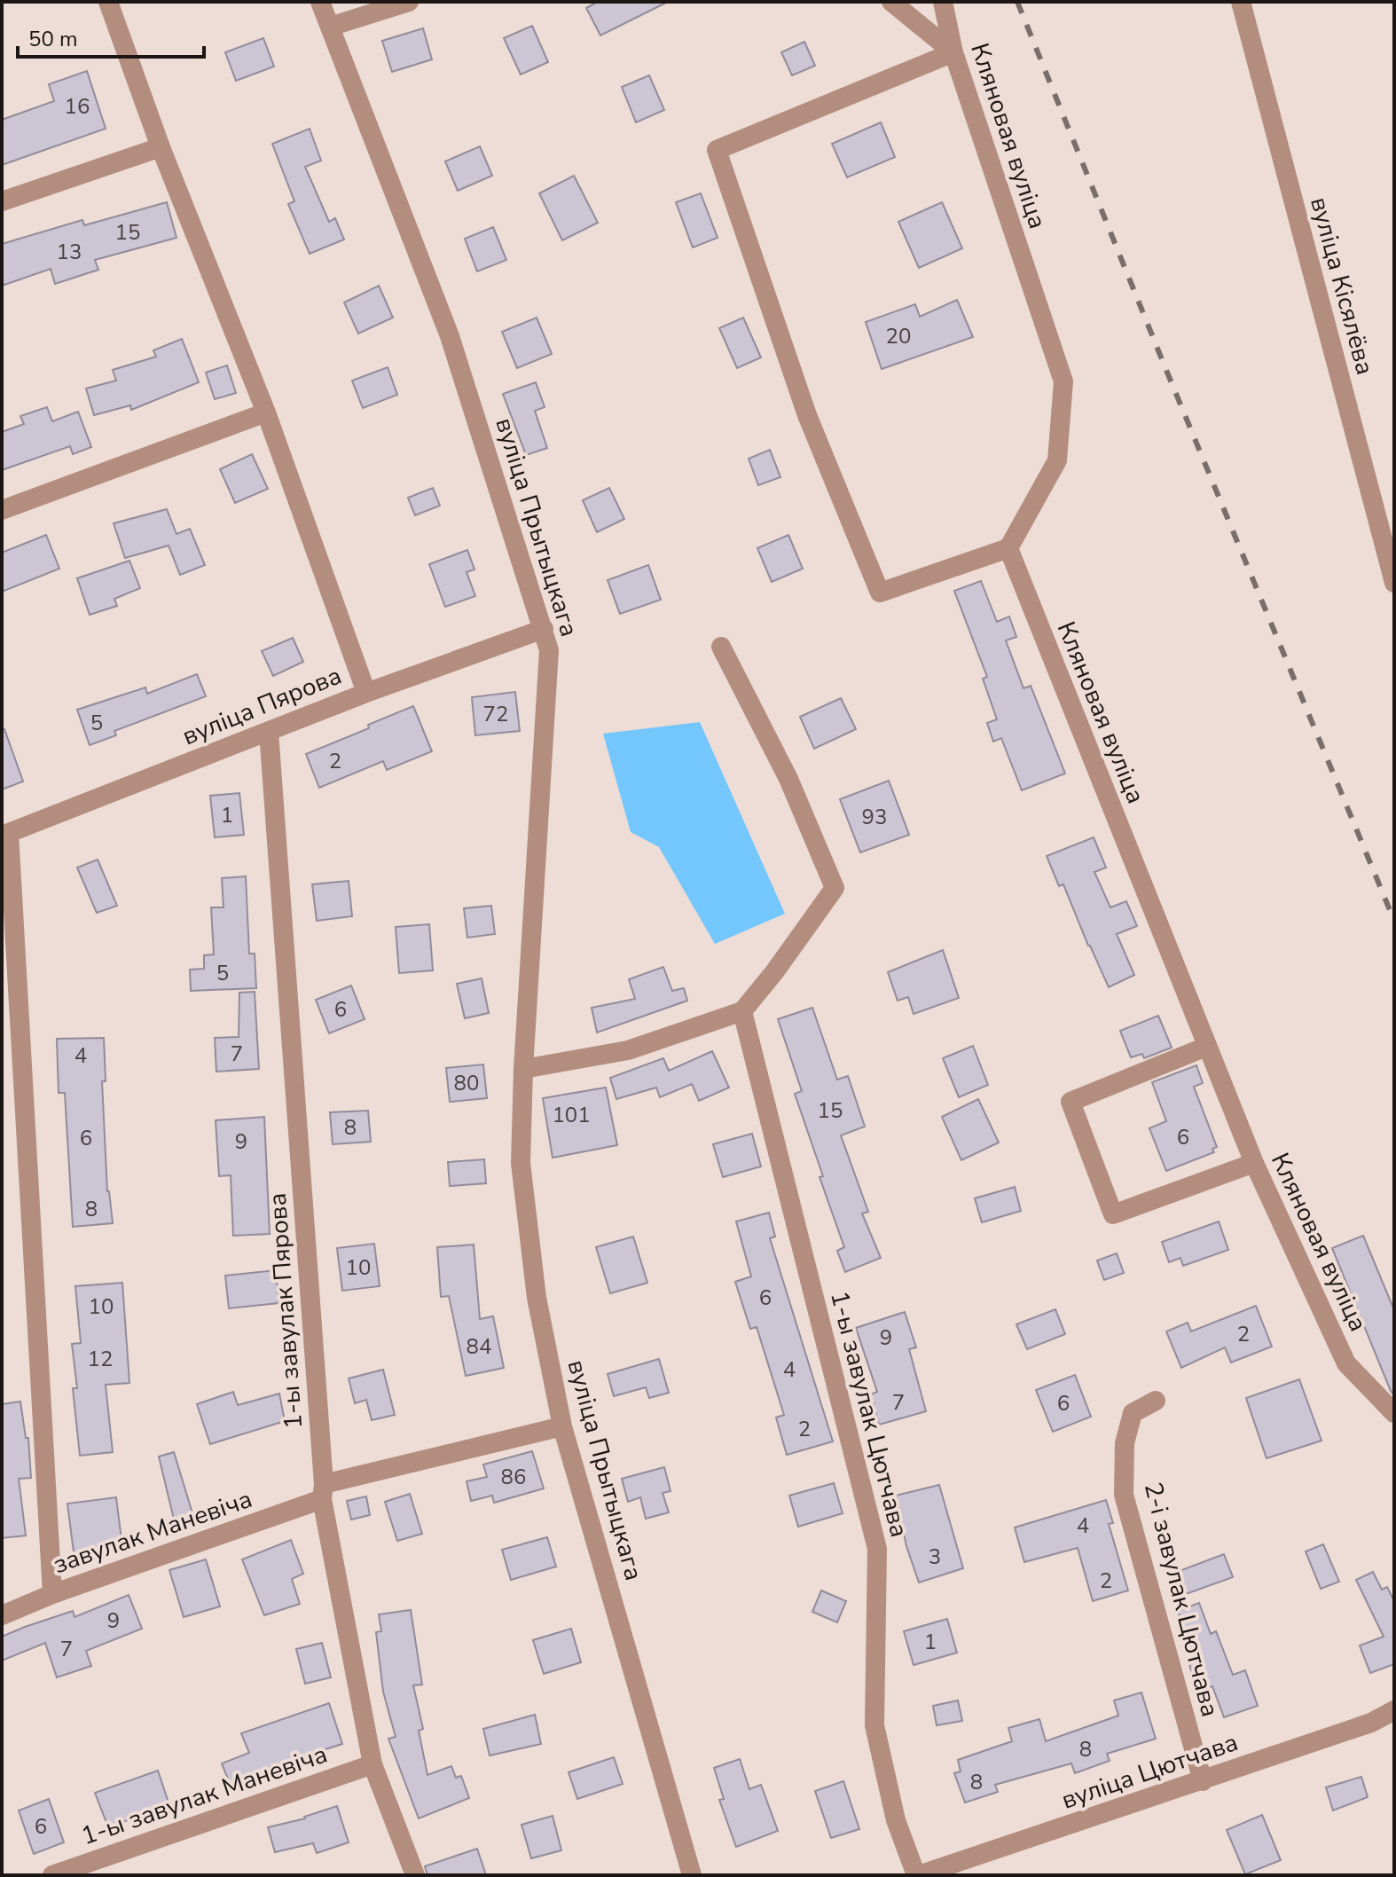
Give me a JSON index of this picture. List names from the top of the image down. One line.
{"streets":{"street":["Кляновая вуліца","вуліца Кісялёва","вуліца Прытыцкага","вуліца Пярова","1-ы завулак Пярова","1-ы завулак Цютчава","завулак Маневіча","2-і завулак Цютчава","вуліца Цютчава","1-ы завулак Маневіча"]},"crossings":[["вуліца Прытыцкага","вуліца Пярова"],["вуліца Прытыцкага","завулак Маневіча"],["вуліца Пярова","1-ы завулак Пярова"],["1-ы завулак Пярова","завулак Маневіча"],["1-ы завулак Пярова","1-ы завулак Маневіча"],["1-ы завулак Цютчава","вуліца Цютчава"],["2-і завулак Цютчава","вуліца Цютчава"]],"house_numbers":["16","15","13","20","72","5","2","1","93","5","6","7","4","80","15","101","8","6","6","9","8","10","6","10","2","9","84","12","4","7","6","2","86","4","3","2","9","1","7","8","8","6"],"scale_bar":"50 m"}
